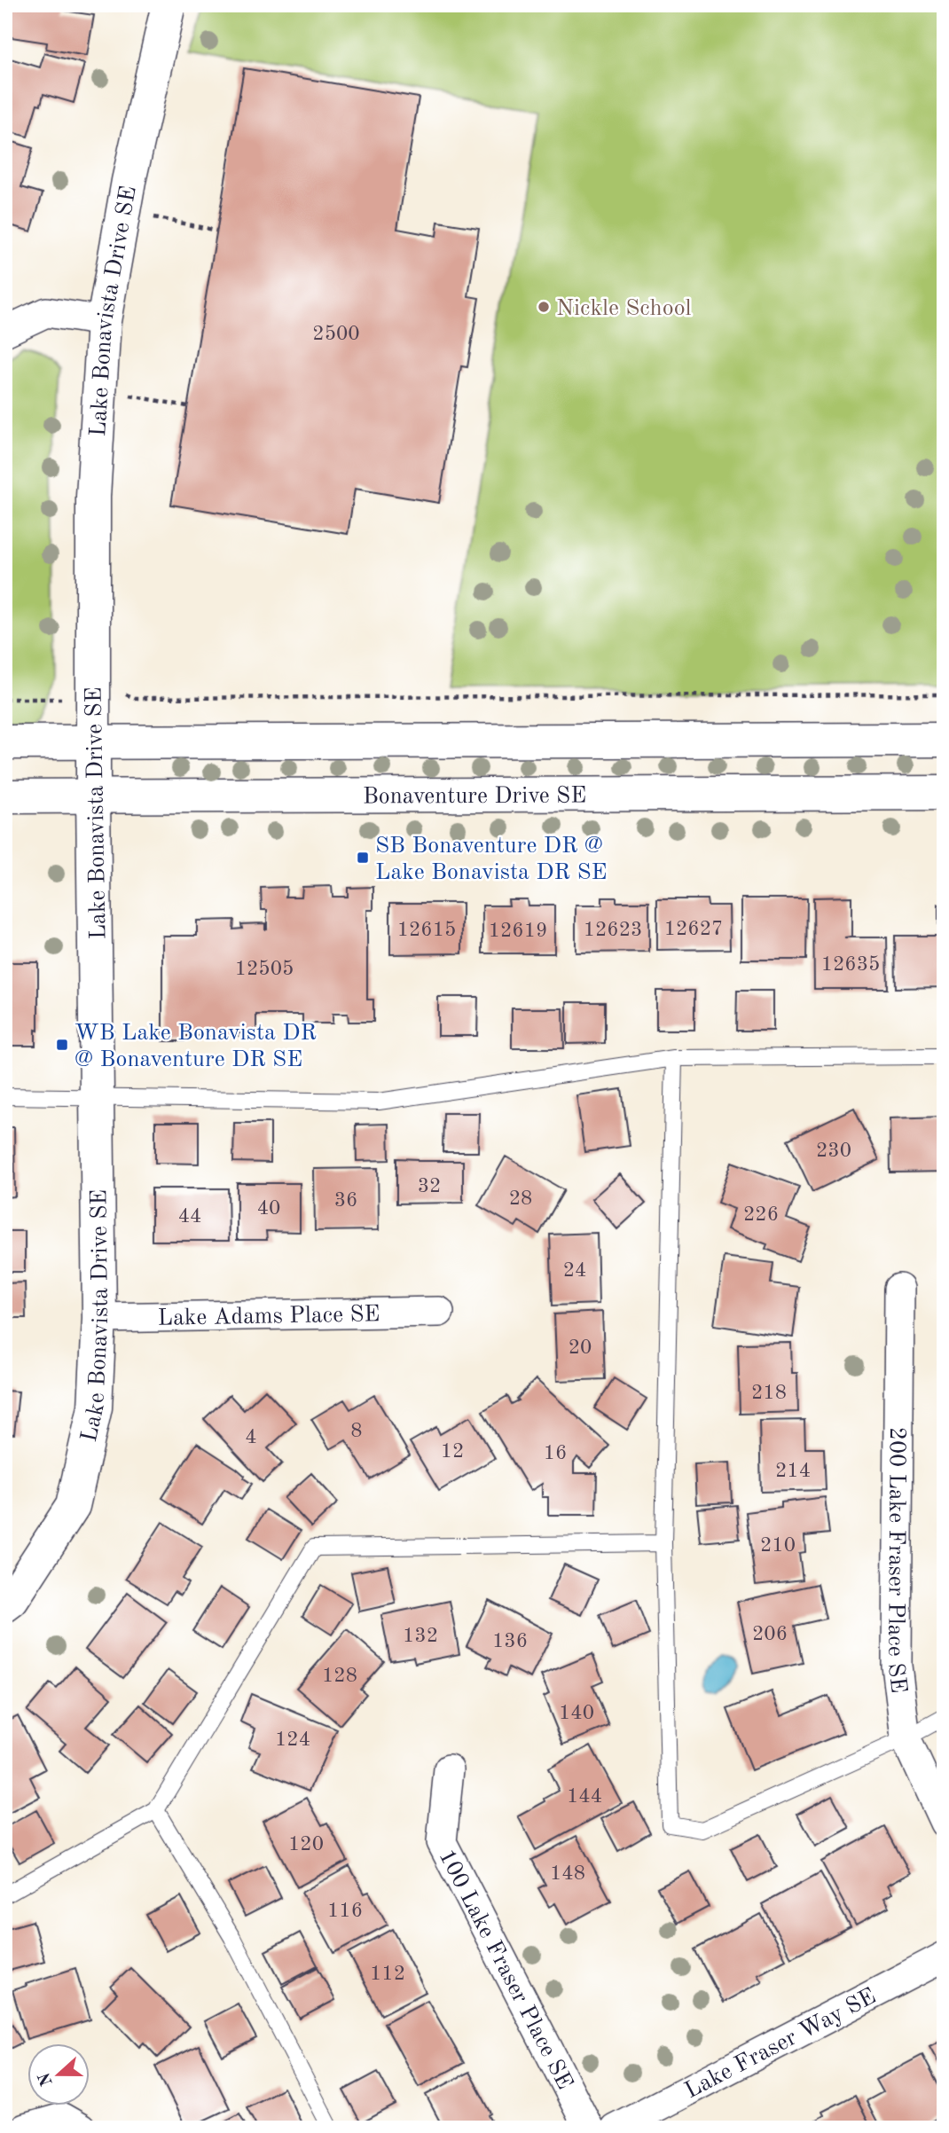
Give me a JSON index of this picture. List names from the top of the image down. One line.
{"streets":{"street":["Lake Bonavista Drive SE","Bonaventure Drive SE","Lake Adams Place SE","200 Lake Fraser Place SE","100 Lake Fraser Place SE","Lake Fraser Way SE"]},"crossings":[["Lake Bonavista Drive SE","Bonaventure Drive SE"],["Lake Bonavista Drive SE","Lake Adams Place SE"]],"places":{"other":["Nickle School"],"transit":["SB Bonaventure DR @ Lake Bonavista DR SE","WB Lake Bonavista DR @ Bonaventure DR SE"]},"house_numbers":["2500","12627","12615","12623","12619","12635","12505","230","32","28","36","40","226","44","24","20","218","8","4","12","16","214","210","206","132","136","128","140","124","144","120","148","116","112"],"north":"left"}
